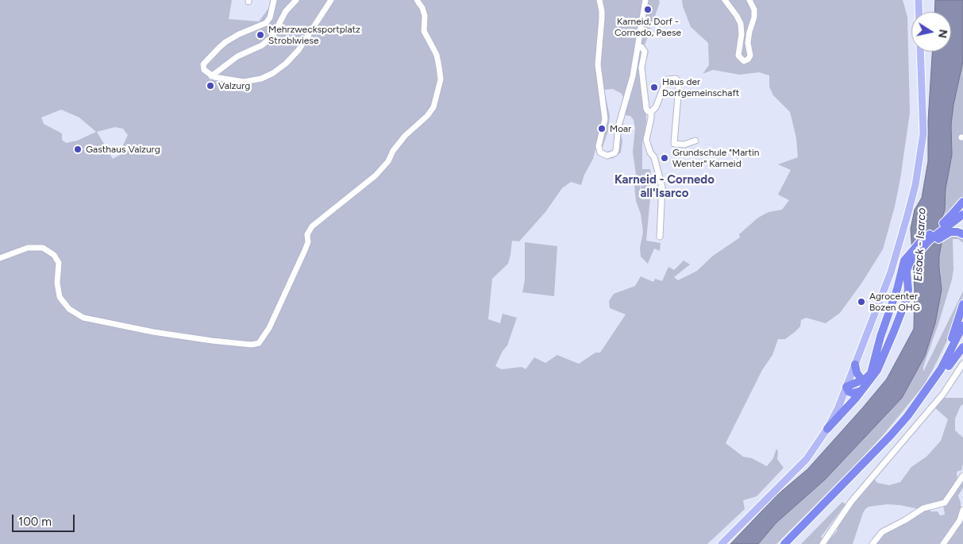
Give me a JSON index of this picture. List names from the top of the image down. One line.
{"districts":["Karneid - Cornedo all'Isarco"],"water":["Eisack - Isarco"],"places":["Karneid, Dorf - Cornedo, Paese","Mehrzwecksportplatz Stroblwiese","Valzurg","Haus der Dorfgemeinschaft","Moar","Gasthaus Valzurg","Grundschule \"Martin Wenter\" Karneid","Agrocenter Bozen OHG"],"scale_bar":"100 m","north":"right"}
